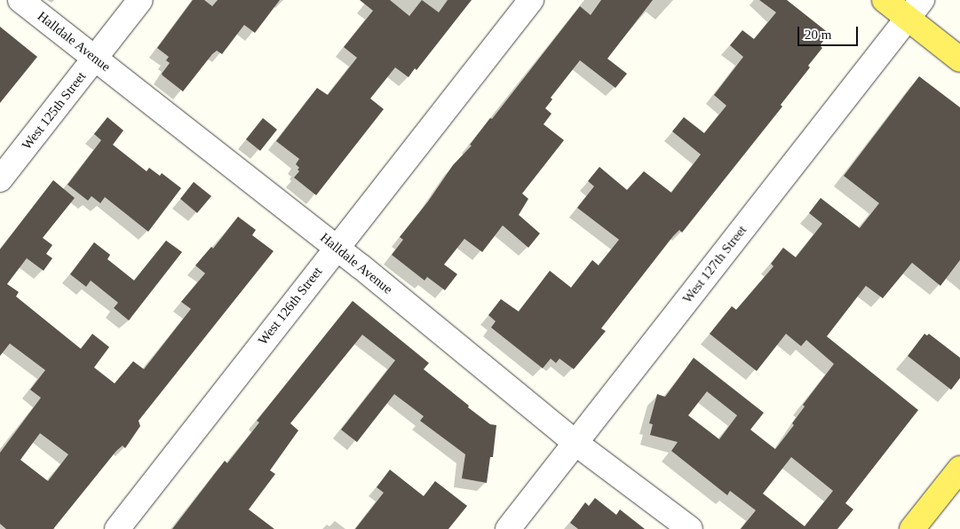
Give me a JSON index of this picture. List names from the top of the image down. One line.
{"streets":{"street":["Halldale Avenue","West 125th Street","West 127th Street","West 126th Street"]},"crossings":[["Halldale Avenue","West 125th Street"],["Halldale Avenue","West 127th Street"],["Halldale Avenue","West 126th Street"]],"scale_bar":"20 m"}
